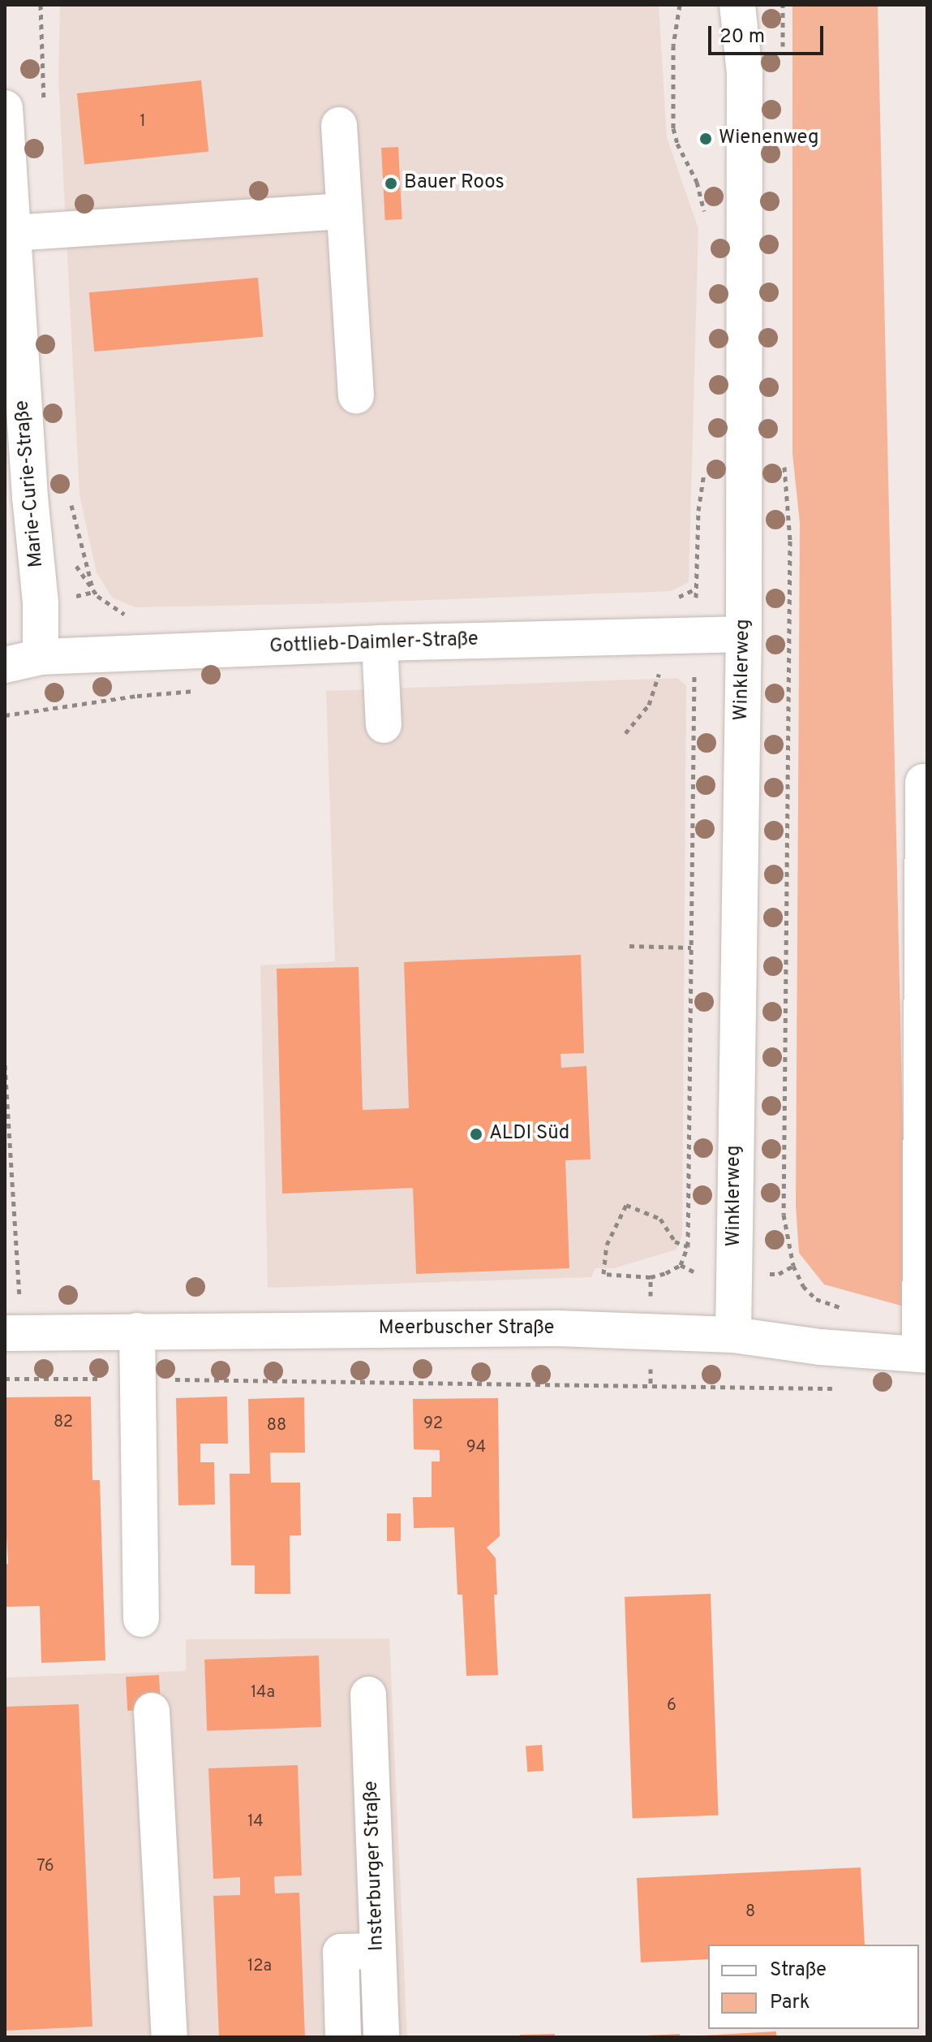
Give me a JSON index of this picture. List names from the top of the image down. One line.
{"streets":{"street":["Marie-Curie-Straße","Gottlieb-Daimler-Straße","Winklerweg","Meerbuscher Straße","Insterburger Straße"]},"crossings":[["Marie-Curie-Straße","Gottlieb-Daimler-Straße"],["Gottlieb-Daimler-Straße","Winklerweg"],["Winklerweg","Meerbuscher Straße"]],"places":["Wienenweg","Bauer Roos","ALDI Süd"],"house_numbers":["1","82","92","88","94","14a","6","14","76","8","12a"],"legend":["Straße","Park"],"scale_bar":"20 m"}
